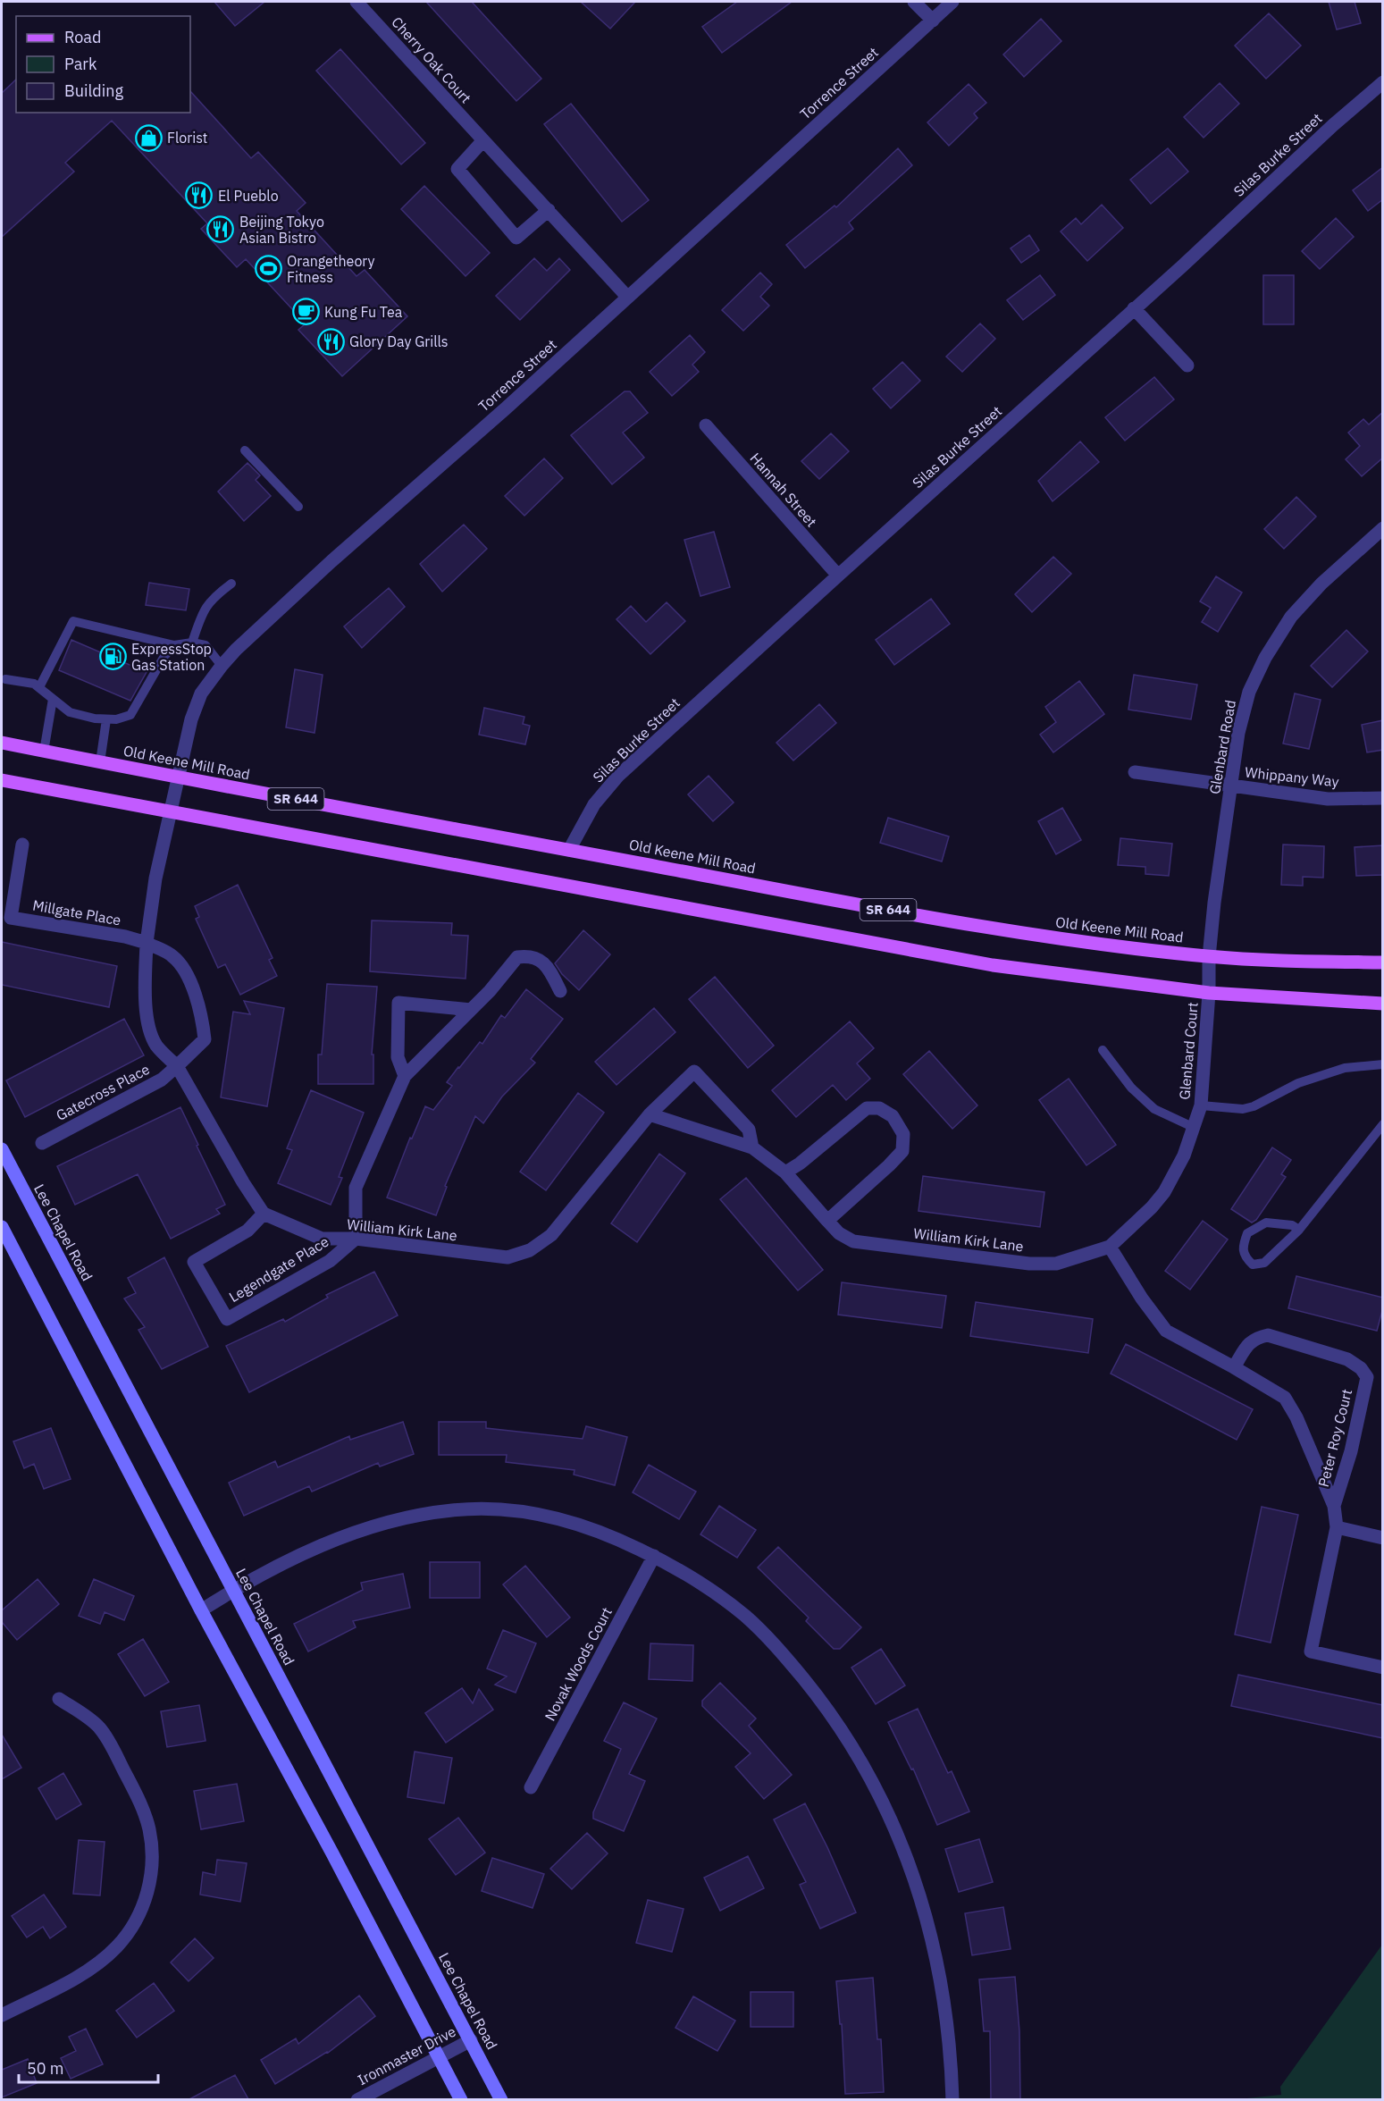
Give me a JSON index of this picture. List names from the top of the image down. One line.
{"streets":{"main road":["Old Keene Mill Road","SR 644","Lee Chapel Road"],"street":["Cherry Oak Court","Torrence Street","Silas Burke Street","Hannah Street","Glenbard Road","Whippany Way","Millgate Place","Glenbard Court","Gatecross Place","William Kirk Lane","Legendgate Place","Peter Roy Court","Novak Woods Court","Ironmaster Drive"]},"crossings":[["Cherry Oak Court","Torrence Street"],["Torrence Street","Old Keene Mill Road"],["Torrence Street","SR 644"],["Silas Burke Street","Hannah Street"],["Silas Burke Street","Old Keene Mill Road"],["Glenbard Road","Old Keene Mill Road"],["Glenbard Road","Whippany Way"],["Glenbard Road","Glenbard Court"],["Old Keene Mill Road","Glenbard Court"],["SR 644","Glenbard Court"],["Glenbard Court","William Kirk Lane"],["Glenbard Court","Peter Roy Court"],["William Kirk Lane","Legendgate Place"],["William Kirk Lane","Peter Roy Court"],["Lee Chapel Road","Ironmaster Drive"]],"places":{"shop":["Florist"],"restaurant":["El Pueblo","Beijing Tokyo Asian Bistro","Glory Day Grills"],"sports":["Orangetheory Fitness"],"cafe":["Kung Fu Tea"],"fuel station":["ExpressStop Gas Station"]},"legend":["Road","Park","Building"],"scale_bar":"50 m"}
